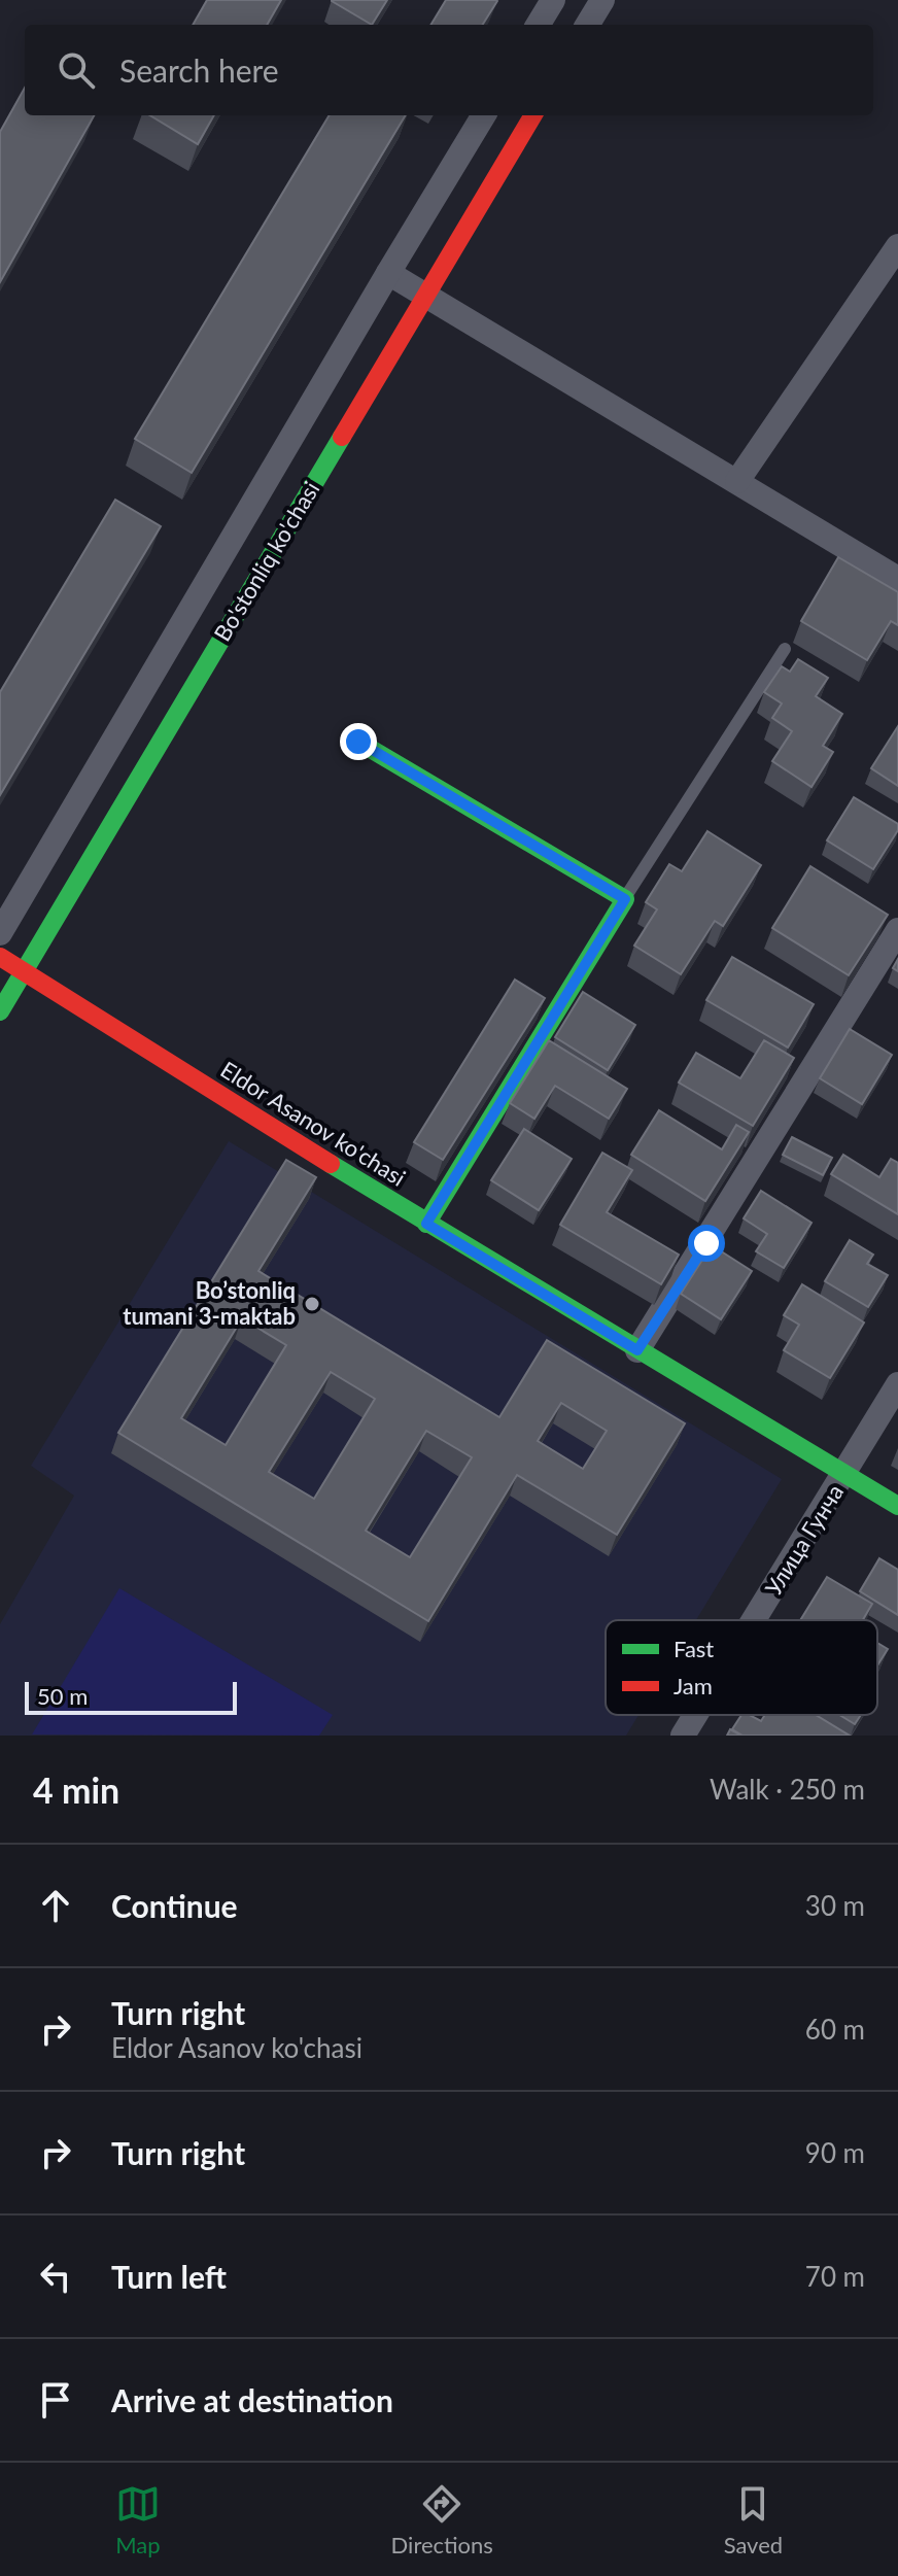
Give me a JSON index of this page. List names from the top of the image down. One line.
{"streets":{"street":["Bo'stonliq ko'chasi","Eldor Asanov ko'chasi","Улица Гунча"]},"crossings":[["Bo'stonliq ko'chasi","Eldor Asanov ko'chasi"],["Eldor Asanov ko'chasi","Улица Гунча"]],"places":["Bo’stonliq tumani 3-maktab"],"legend":["Fast","Jam"],"scale_bar":"50 m","page":{"search":"Search here","scale":"50 m","heading":["4 min","Walk · 250 m"],"list":[["Continue","30 m"],["Turn right","Eldor Asanov ko'chasi","60 m"],["Turn right","90 m"],["Turn left","70 m"],"Arrive at destination"],"nav":["Map","Directions","Saved"]}}
